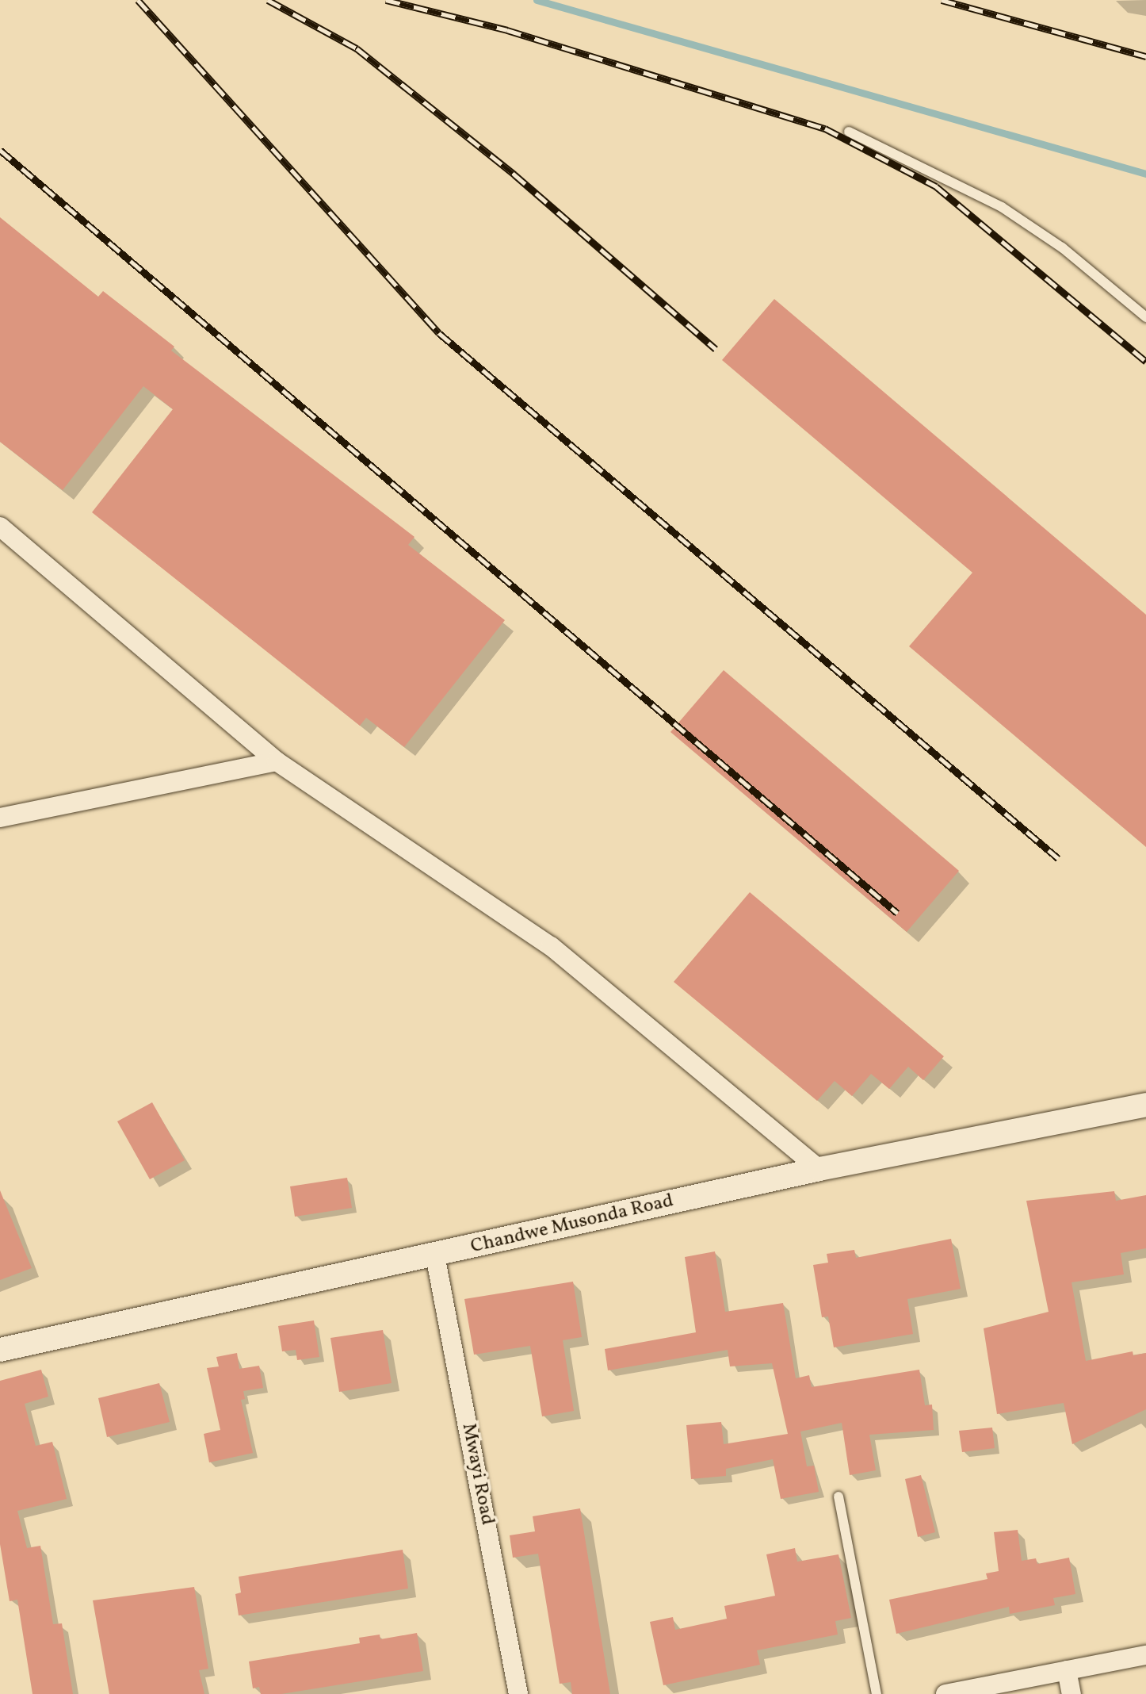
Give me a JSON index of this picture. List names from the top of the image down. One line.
{"streets":{"street":["Chandwe Musonda Road","Mwayi Road"]},"crossings":[["Chandwe Musonda Road","Mwayi Road"]]}
